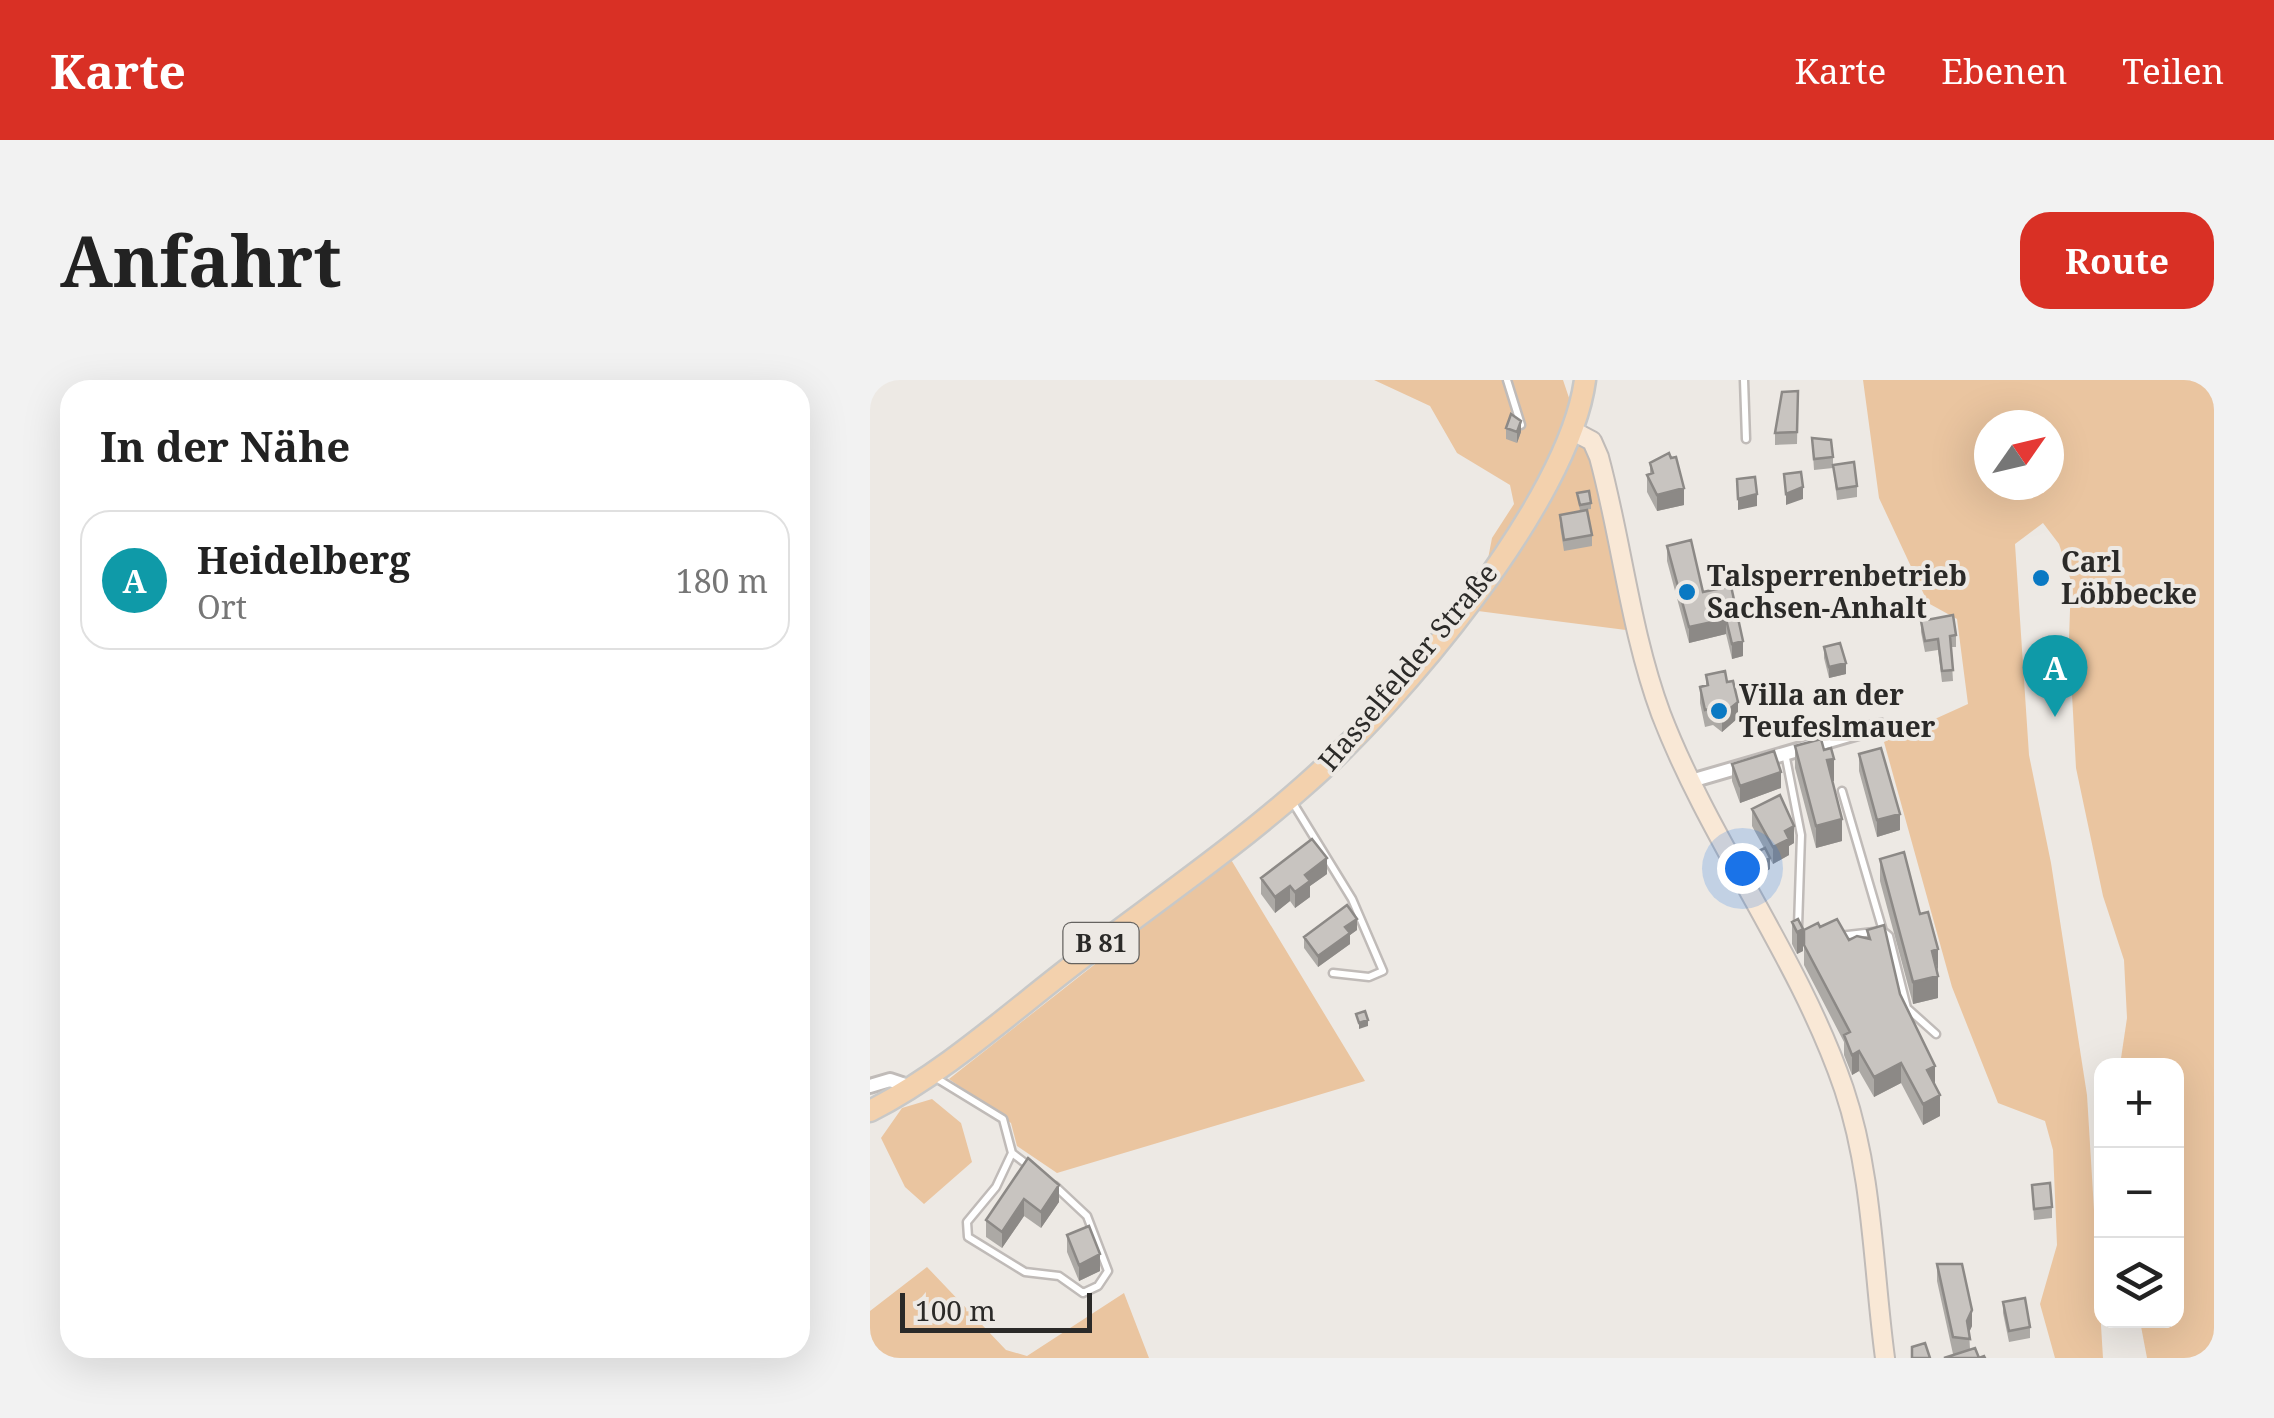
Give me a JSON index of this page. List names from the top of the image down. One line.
{"streets":{"main road":["Hasselfelder Straße","B 81"]},"places":["Carl Löbbecke","Talsperrenbetrieb Sachsen-Anhalt","Villa an der Teufeslmauer"],"scale_bar":"100 m","north":"top right","page":{"header":"Karte","nav":["Karte","Ebenen","Teilen"],"title":"Anfahrt","buttons":"Route","heading":"In der Nähe","list":[{"mark":"A","name":"Heidelberg","note":"Ort","value":"180 m"}],"pins":"A","map_buttons":["+","−"],"scale":"100 m"}}
